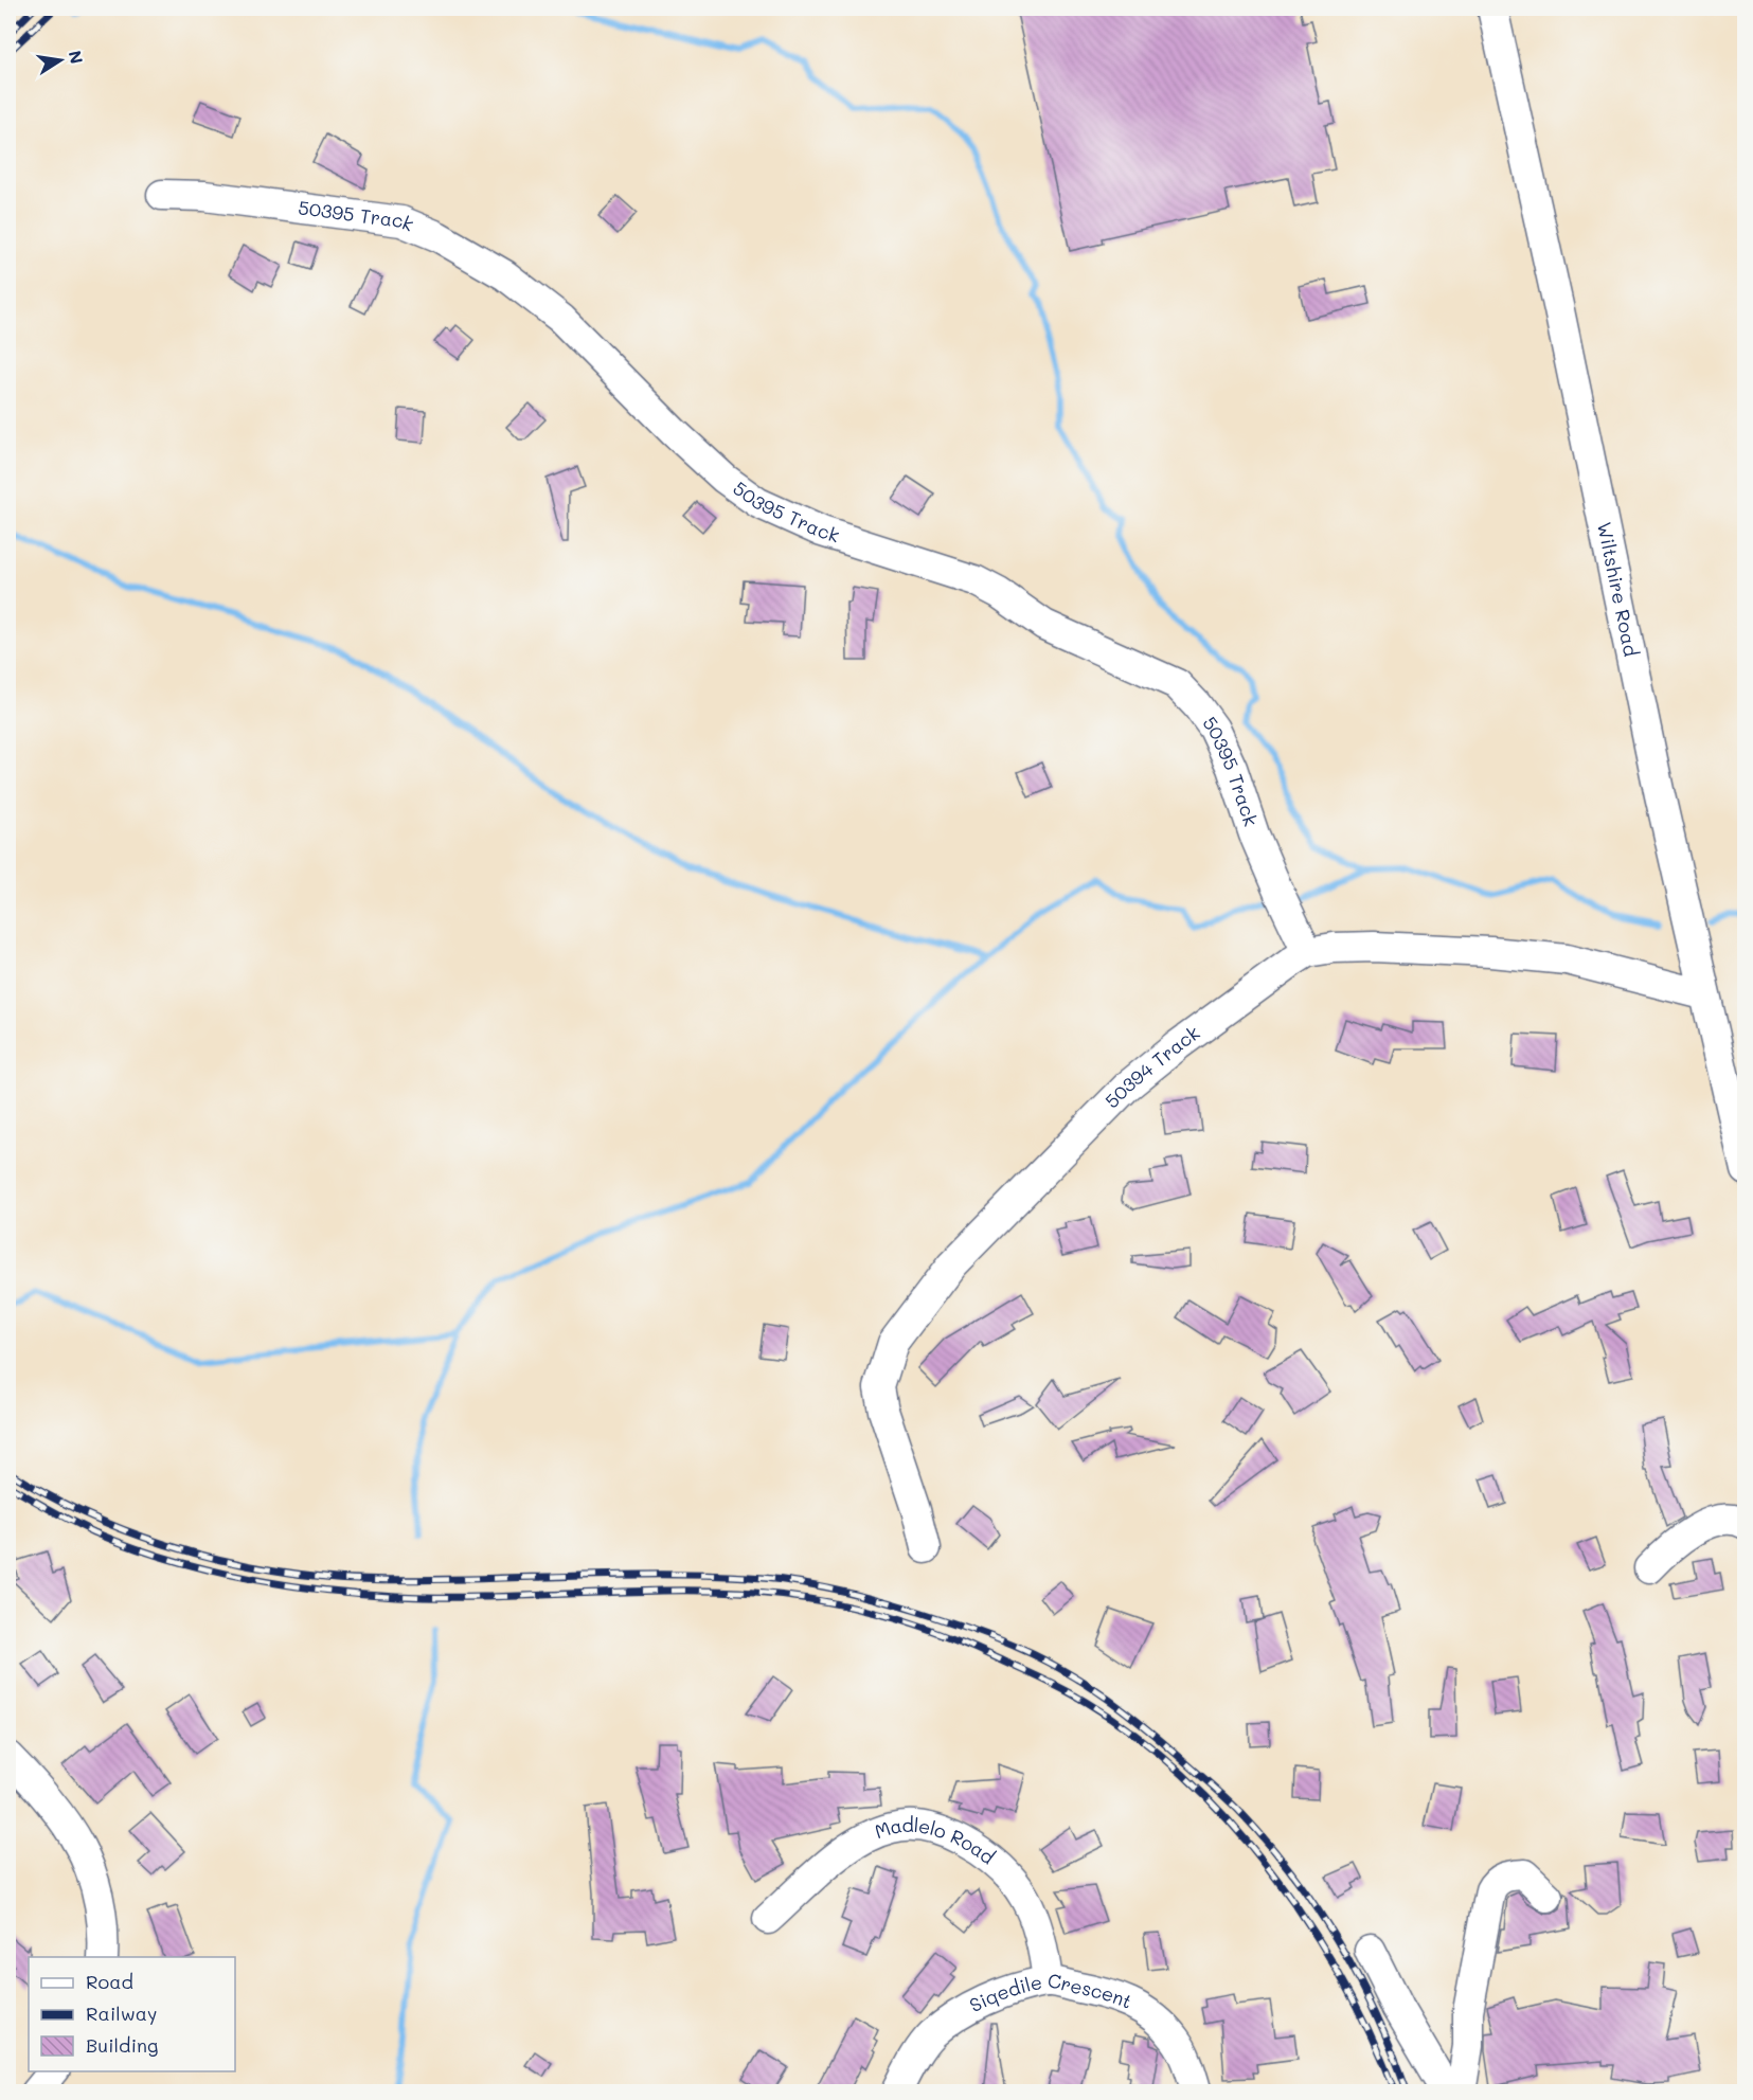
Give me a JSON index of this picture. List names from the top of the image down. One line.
{"streets":{"street":["50395 Track","Wiltshire Road","50394 Track","Madlelo Road","Siqedile Crescent"]},"crossings":[["50395 Track","50394 Track"],["Madlelo Road","Siqedile Crescent"]],"legend":["Road","Railway","Building"],"north":"right"}
